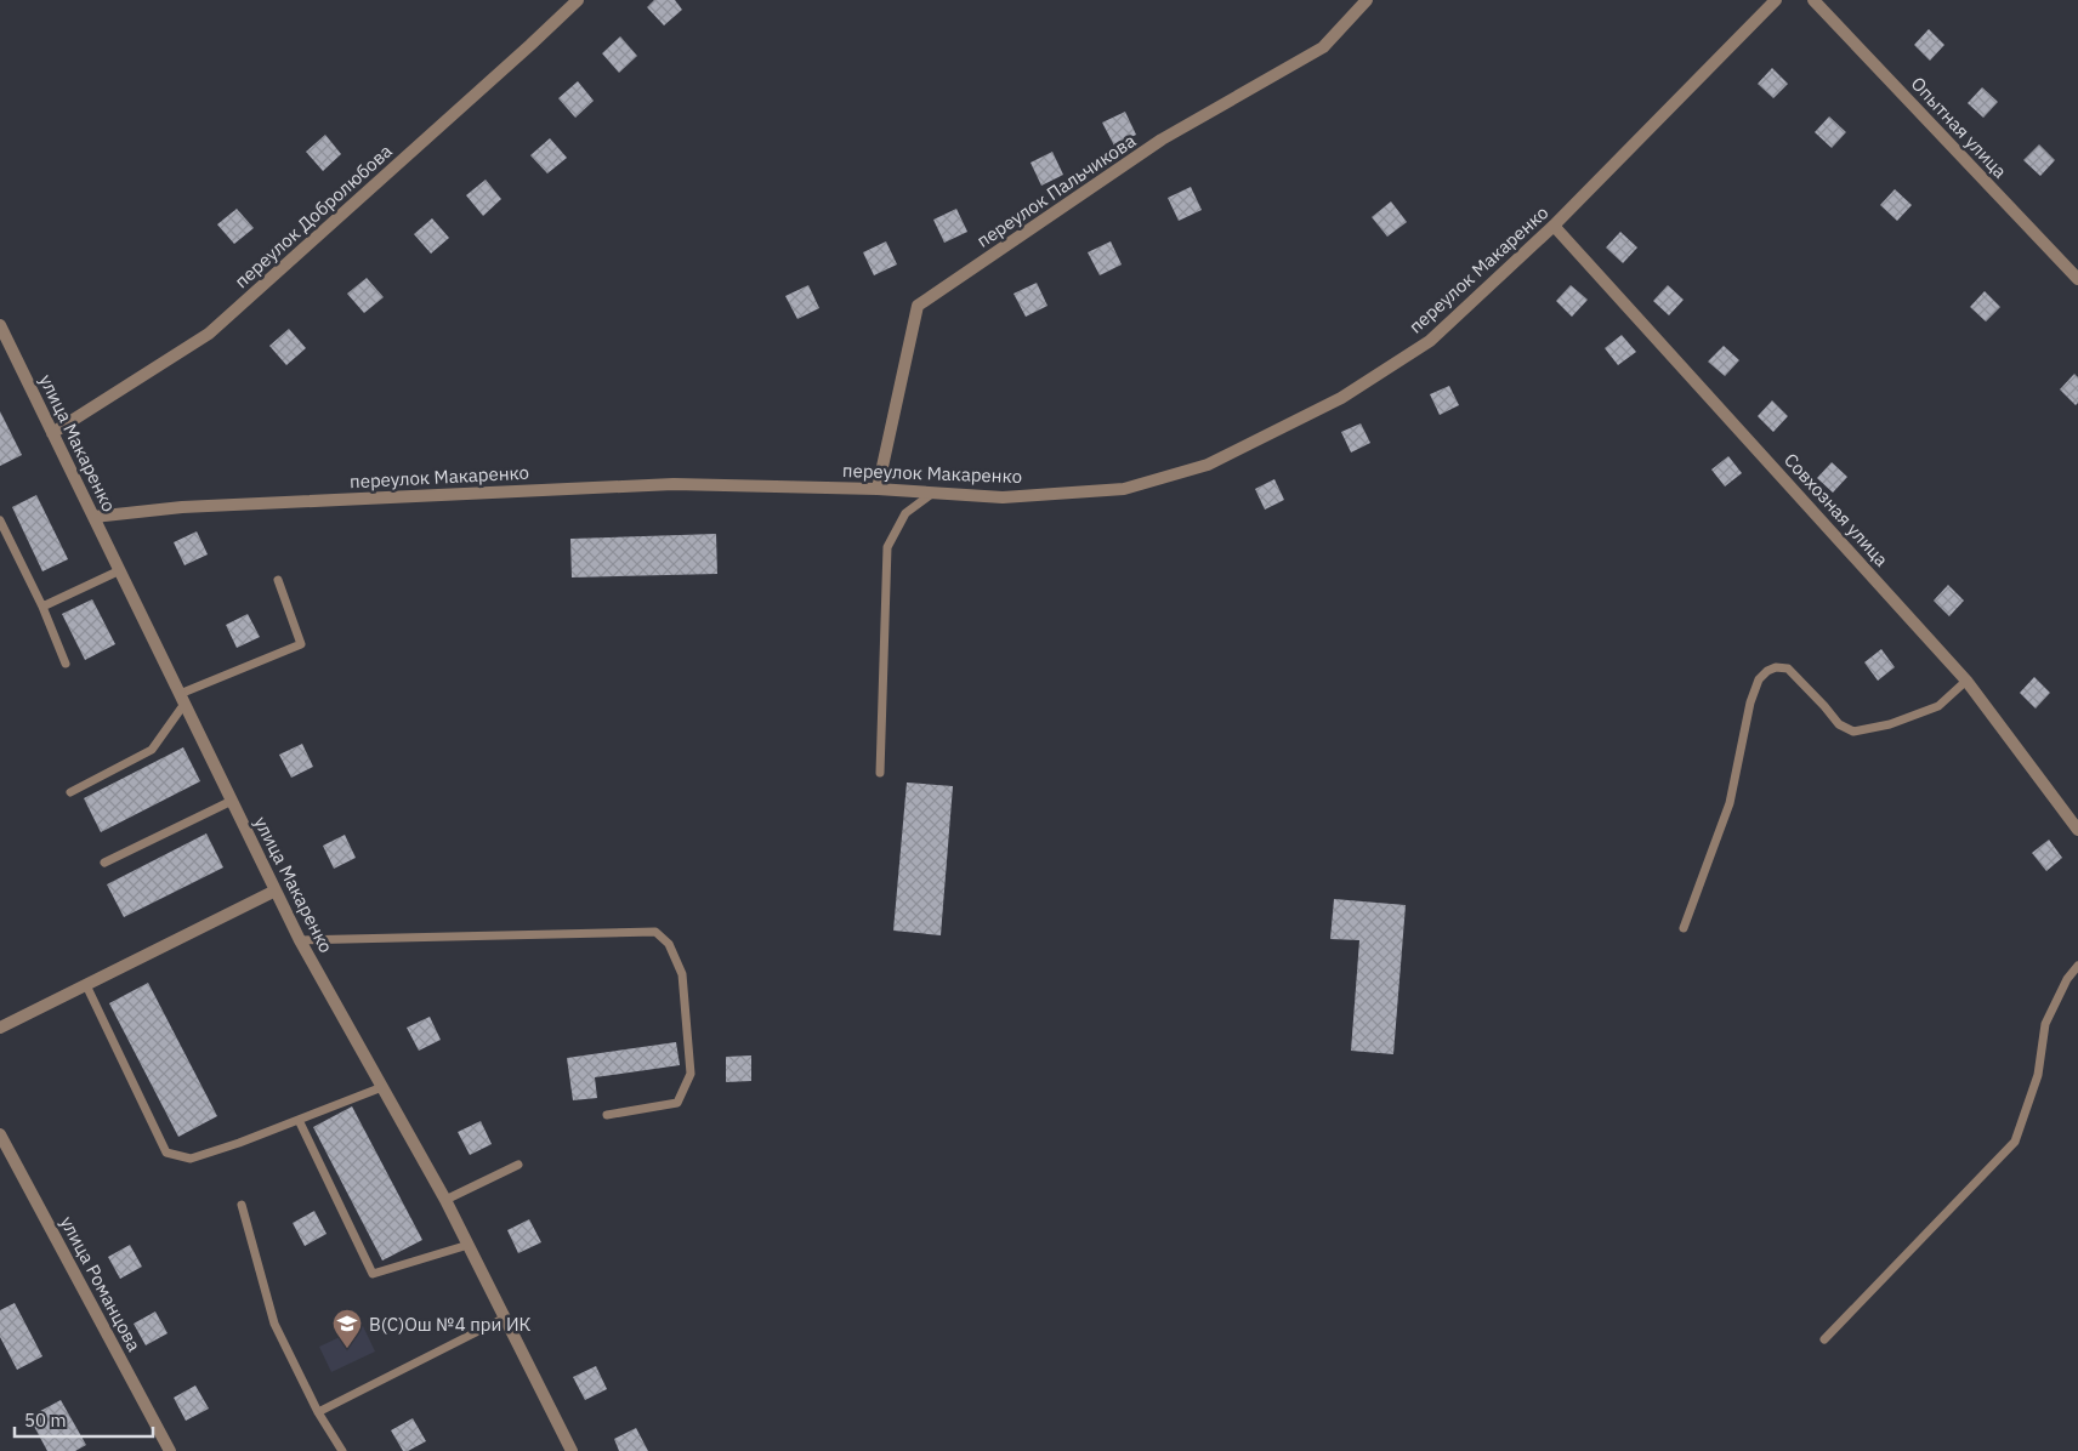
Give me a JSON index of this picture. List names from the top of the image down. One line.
{"streets":{"street":["Опытная улица","переулок Пальчикова","переулок Добролюбова","переулок Макаренко","улица Макаренко","Совхозная улица","улица Романцова"]},"crossings":[["переулок Пальчикова","переулок Макаренко"],["переулок Добролюбова","улица Макаренко"],["переулок Макаренко","улица Макаренко"],["переулок Макаренко","Совхозная улица"]],"places":{"school or university":["В(С)Ош №4 при ИК"]},"scale_bar":"50 m"}
